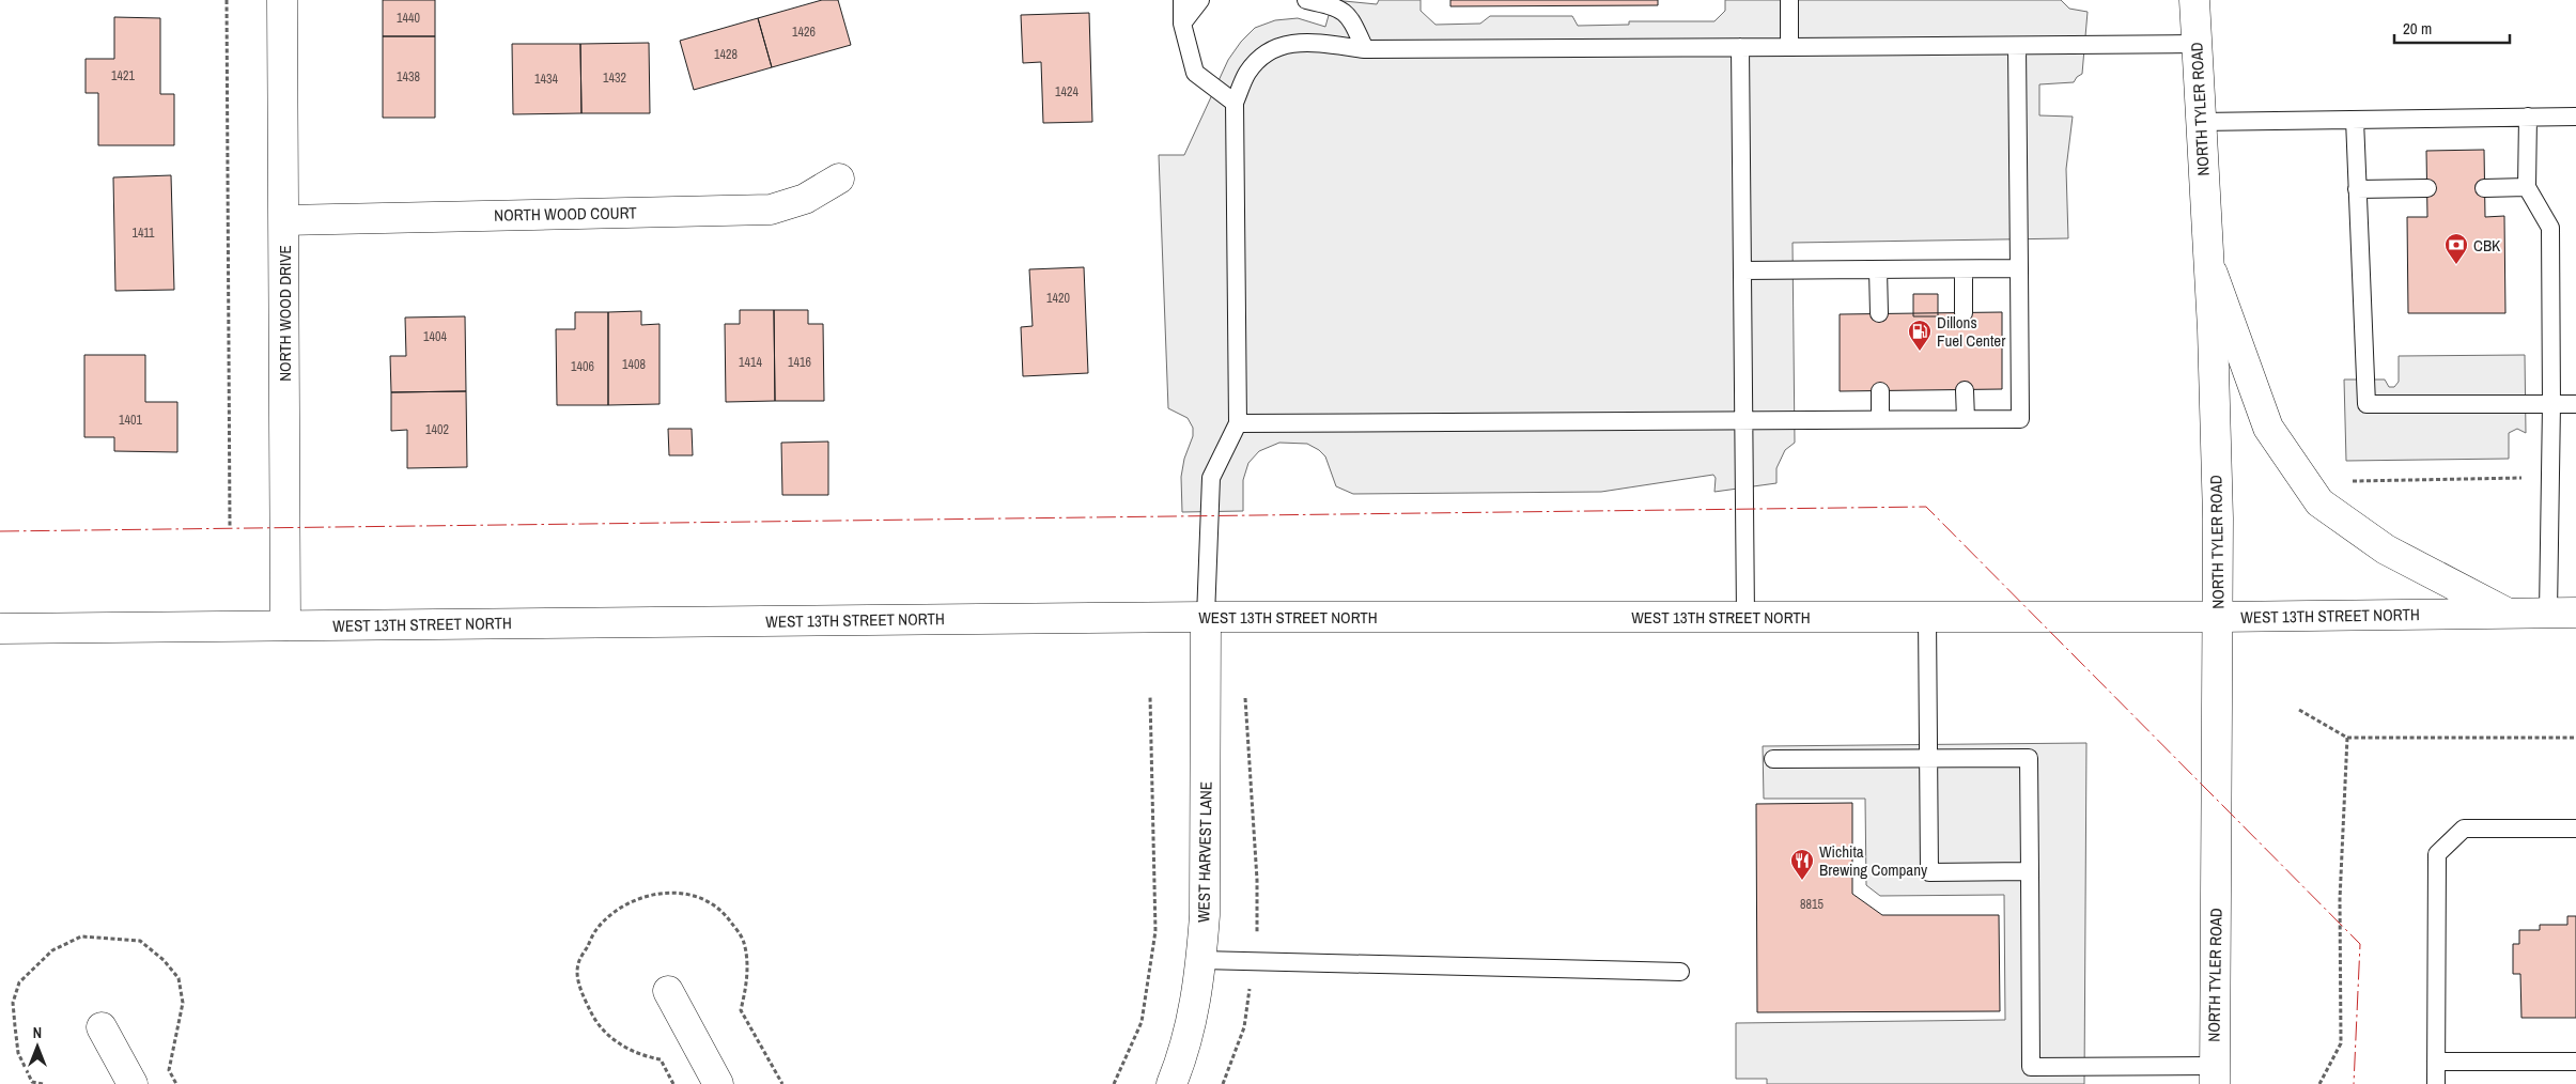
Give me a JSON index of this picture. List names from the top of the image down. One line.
{"streets":{"street":["NORTH TYLER ROAD","NORTH WOOD COURT","NORTH WOOD DRIVE","WEST 13TH STREET NORTH","WEST HARVEST LANE"]},"crossings":[["NORTH TYLER ROAD","WEST 13TH STREET NORTH"],["NORTH WOOD COURT","NORTH WOOD DRIVE"],["NORTH WOOD DRIVE","WEST 13TH STREET NORTH"],["WEST 13TH STREET NORTH","WEST HARVEST LANE"]],"places":{"bank":["CBK"],"fuel station":["Dillons Fuel Center"],"restaurant":["Wichita Brewing Company"]},"house_numbers":["1440","1426","1428","1421","1438","1432","1434","1424","1411","1420","1404","1414","1416","1408","1406","1401","1402","8815"],"scale_bar":"20 m","north":"top"}
